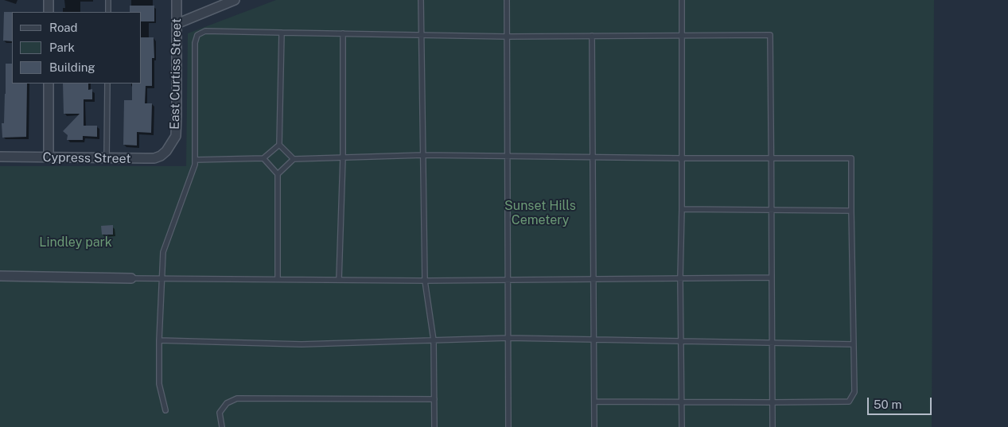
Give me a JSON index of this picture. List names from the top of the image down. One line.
{"streets":{"street":["East Curtiss Street","Cypress Street"]},"crossings":[["East Curtiss Street","Cypress Street"]],"parks":["Sunset Hills Cemetery","Lindley park"],"legend":["Road","Park","Building"],"scale_bar":"50 m"}
